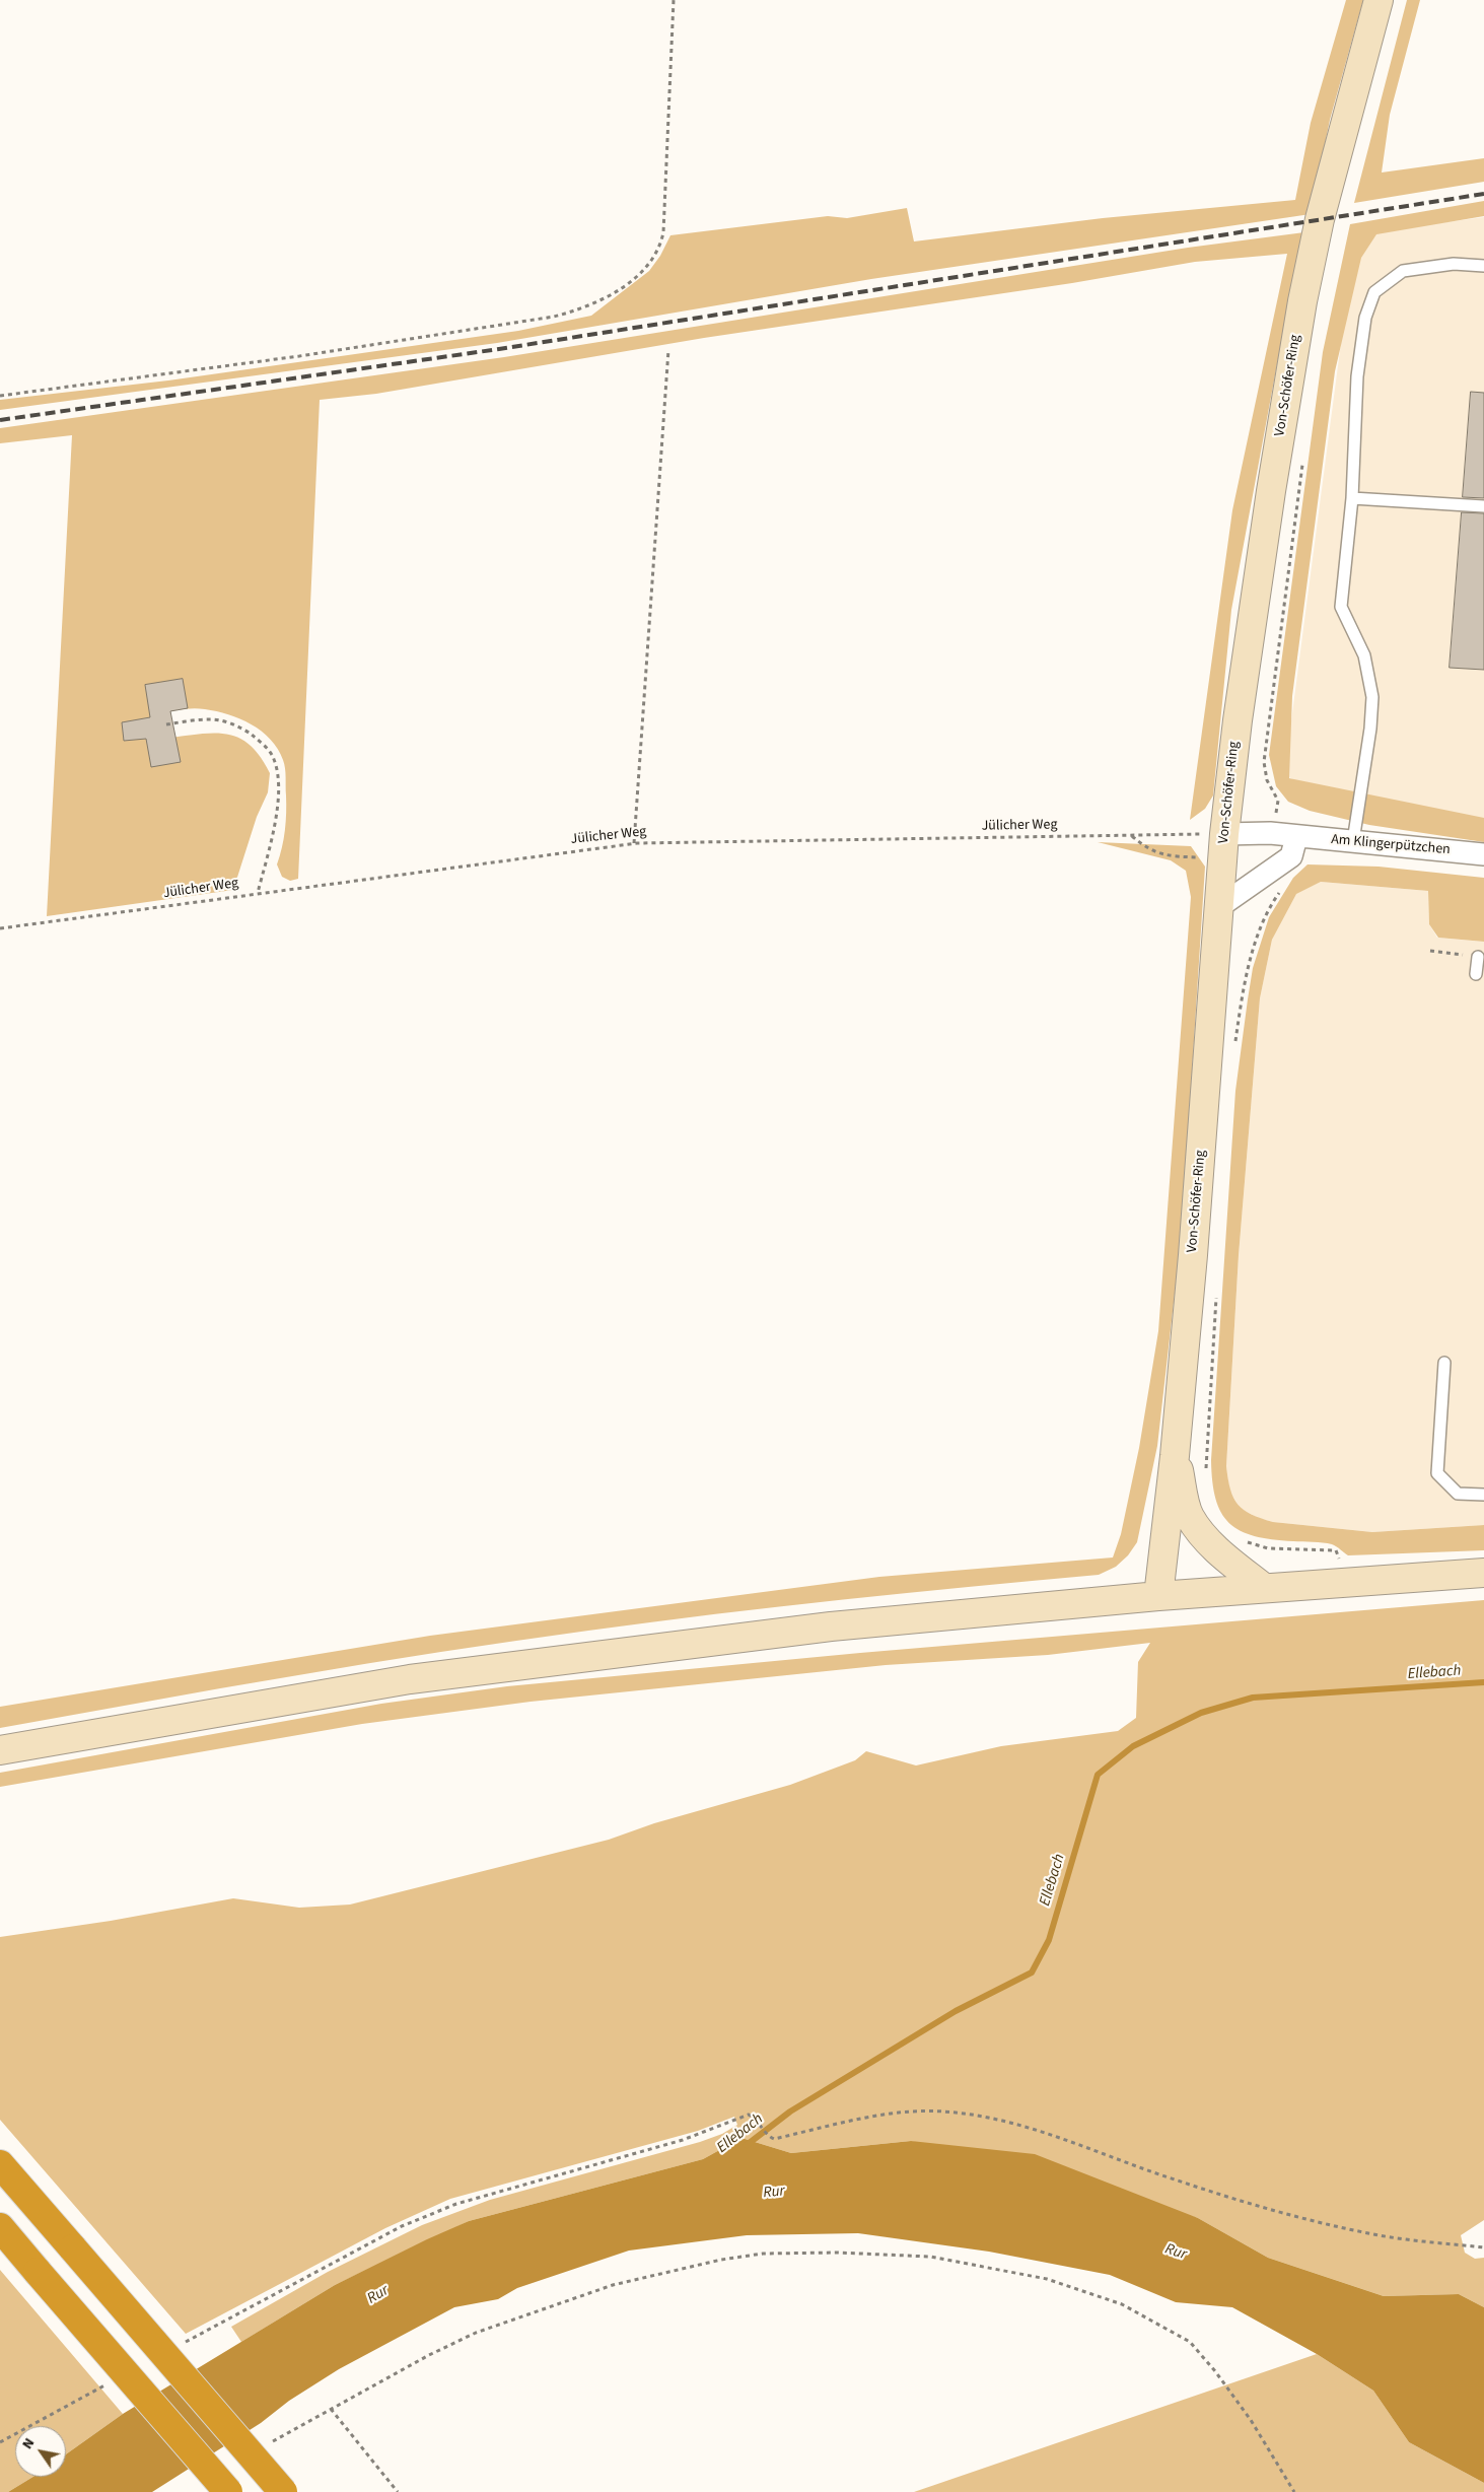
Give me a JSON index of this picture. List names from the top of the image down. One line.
{"streets":{"main road":["Von-Schöfer-Ring"],"street":["Am Klingerpützchen"],"path":["Jülicher Weg"]},"crossings":[["Von-Schöfer-Ring","Jülicher Weg"],["Von-Schöfer-Ring","Am Klingerpützchen"],["Jülicher Weg","Am Klingerpützchen"]],"water":["Ellebach","Rur"],"north":"top left"}
